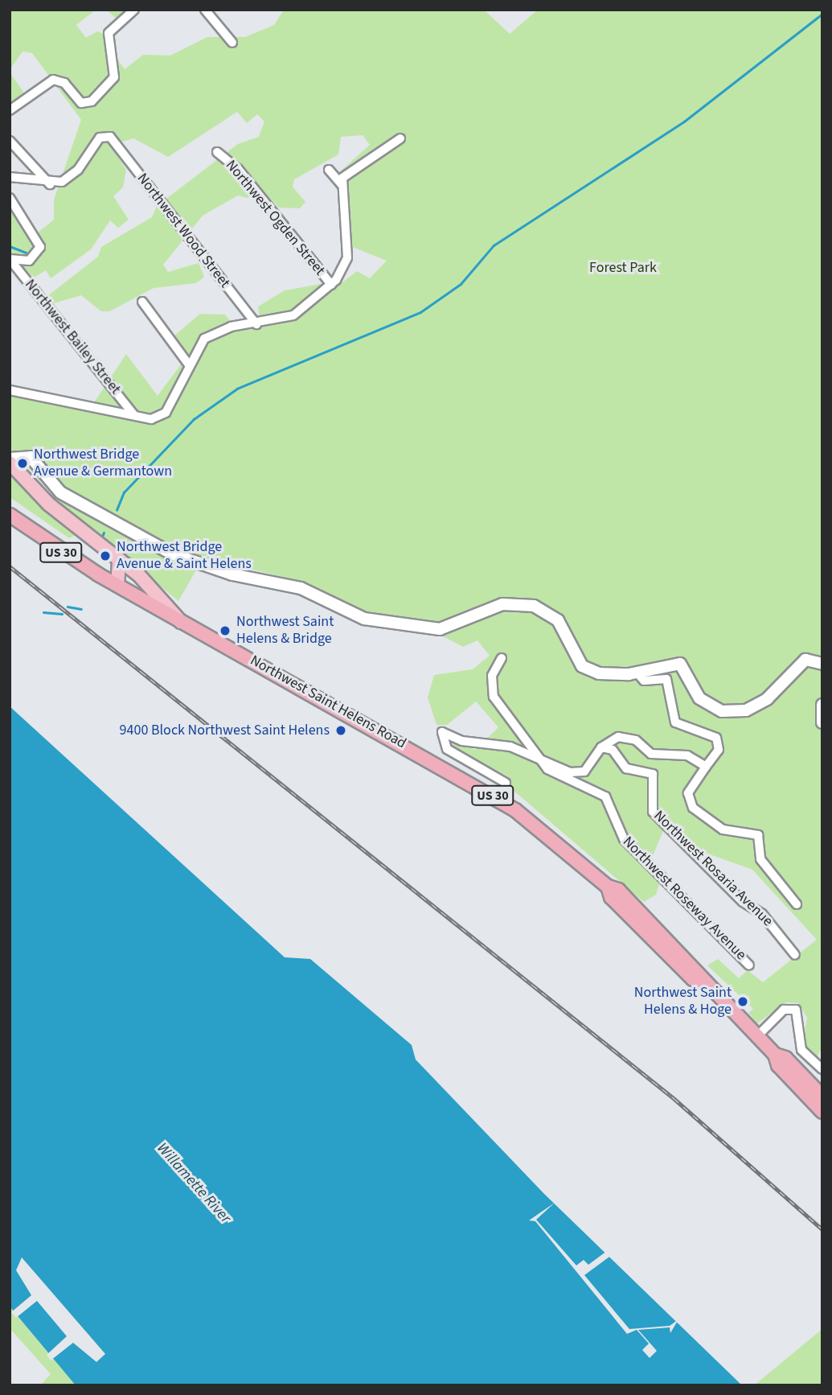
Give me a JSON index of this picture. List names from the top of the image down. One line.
{"streets":{"highway":["US 30","Northwest Saint Helens Road"],"street":["Northwest Ogden Street","Northwest Wood Street","Northwest Bailey Street","Northwest Rosaria Avenue","Northwest Roseway Avenue"]},"water":["Willamette River"],"parks":["Forest Park"],"places":["Northwest Bridge Avenue & Germantown","Northwest Bridge Avenue & Saint Helens","Northwest Saint Helens & Bridge","9400 Block Northwest Saint Helens","Northwest Saint Helens & Hoge"]}
